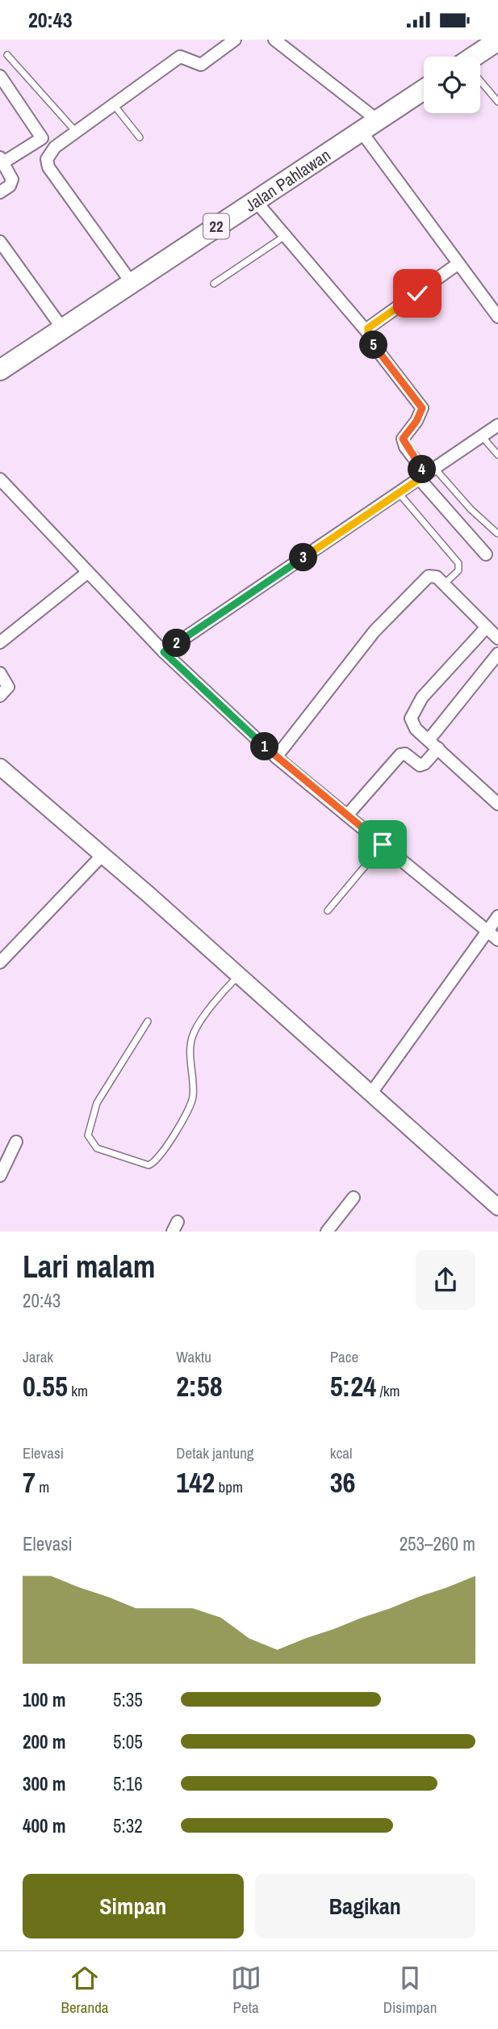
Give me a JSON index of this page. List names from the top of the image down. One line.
{"streets":{"highway":["Jalan Pahlawan","22"]},"page":{"status":"20:43","pins":["5","4","3","2","1"],"heading":["Lari malam","20:43"],"stats":[["Jarak","0.55 km"],["Waktu","2:58"],["Pace","5:24 /km"],["Elevasi","7 m"],["Detak jantung","142 bpm"],["kcal","36"]],"chart":["Elevasi","253–260 m"],"list":[{"name":"100 m","note":"5:35"},{"name":"200 m","note":"5:05"},{"name":"300 m","note":"5:16"},{"name":"400 m","note":"5:32"}],"buttons":["Simpan","Bagikan"],"tabs":["Beranda","Peta","Disimpan"]}}
